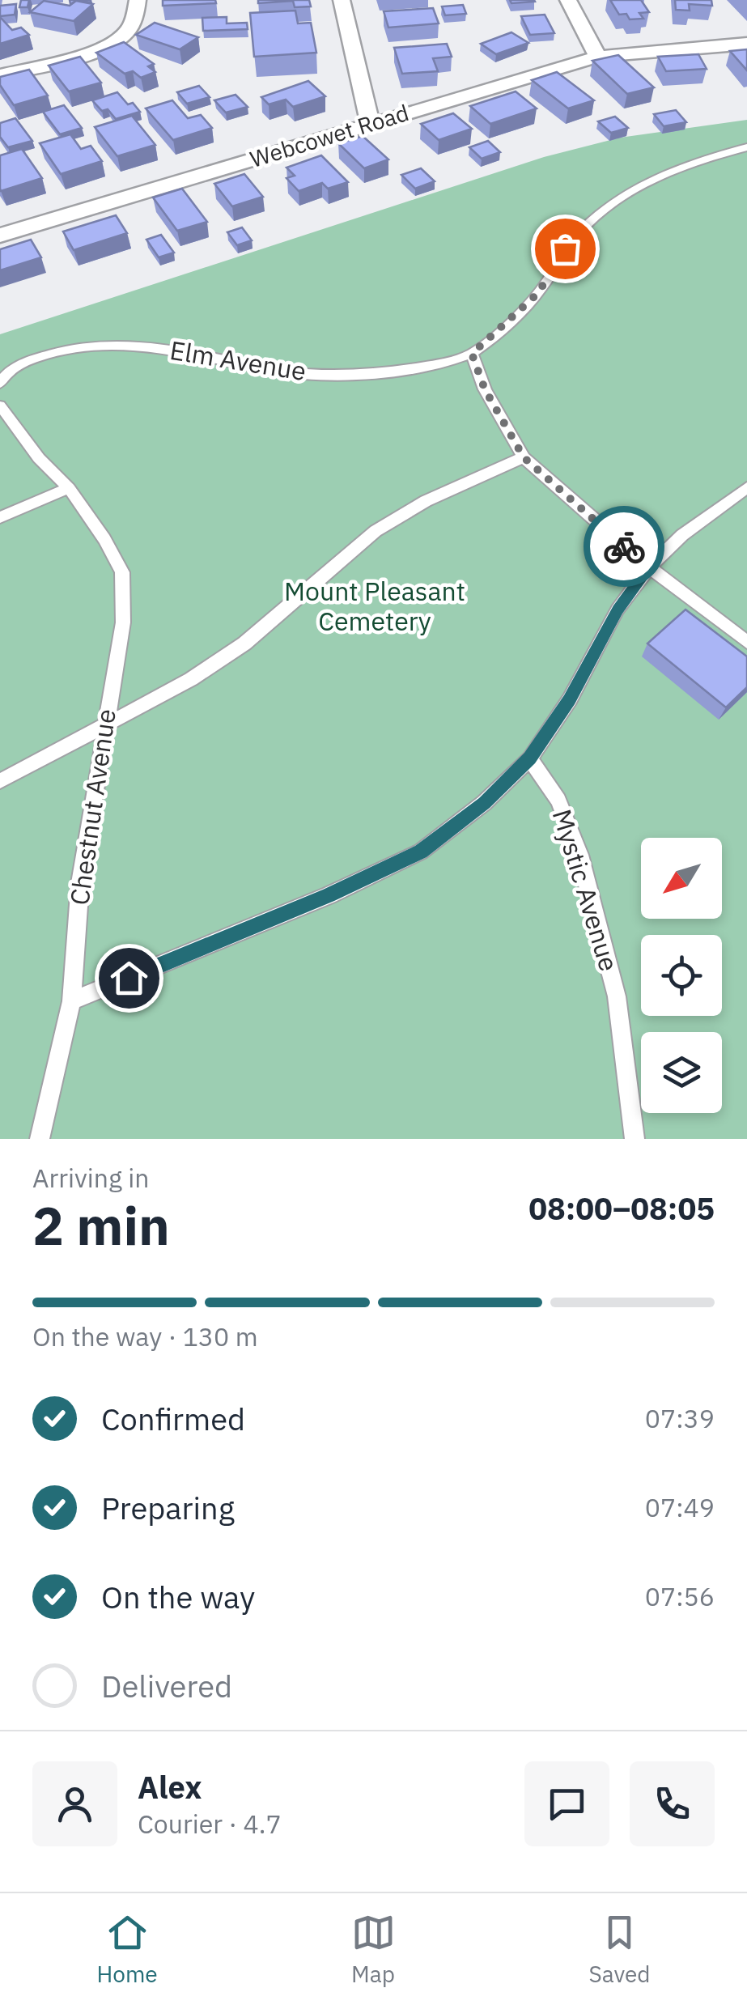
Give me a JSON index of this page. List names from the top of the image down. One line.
{"streets":{"street":["Webcowet Road"],"lane":["Elm Avenue","Chestnut Avenue","Mystic Avenue"]},"parks":["Mount Pleasant Cemetery"],"north":"bottom left","page":{"heading":["2 min","Arriving in","08:00–08:05"],"panel":["Alex","Courier · 4.7"],"bar":"On the way · 130 m","list":[["Confirmed","07:39"],["Preparing","07:49"],["On the way","07:56"],"Delivered"],"tabs":["Home","Map","Saved"]}}
